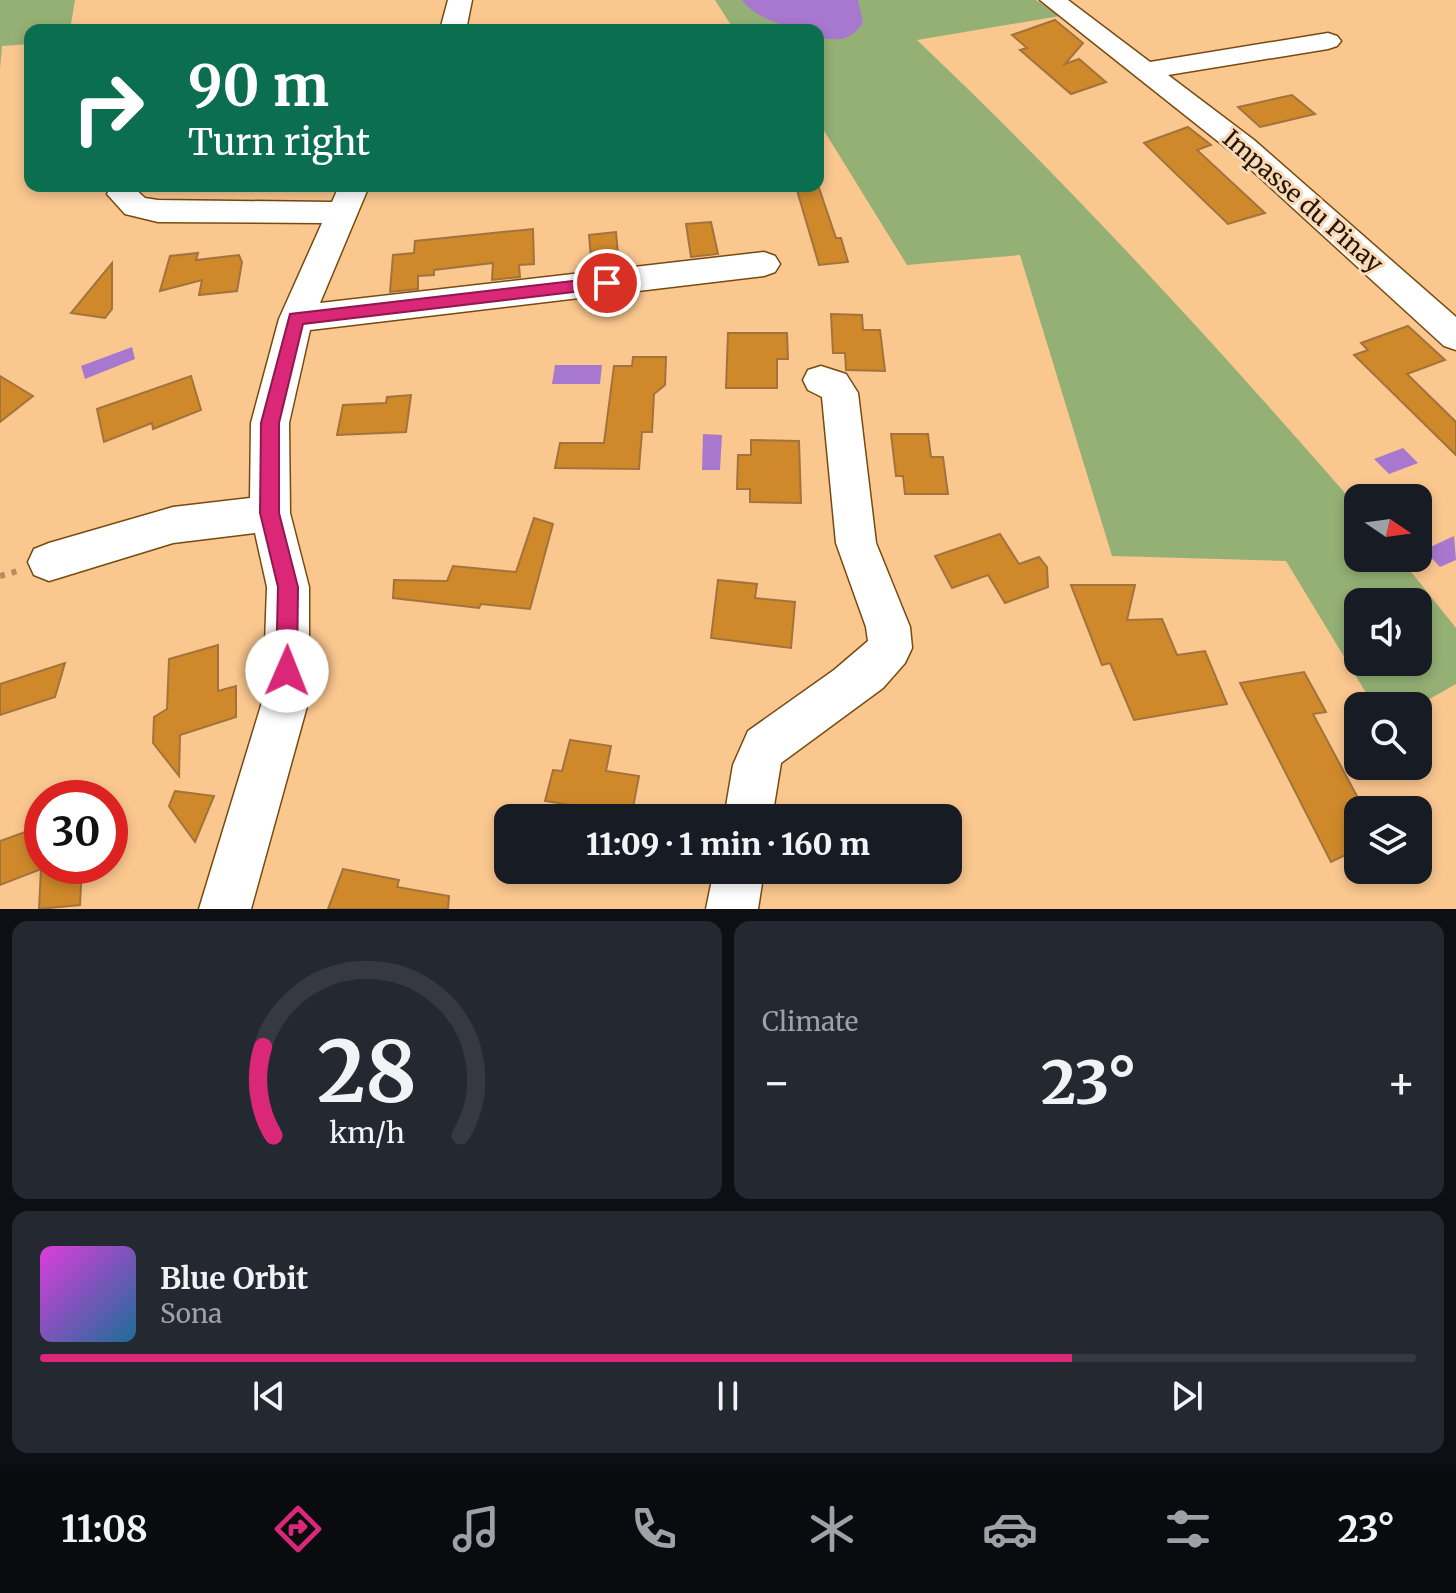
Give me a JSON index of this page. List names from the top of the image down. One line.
{"streets":{"street":["Impasse du Pinay"]},"north":"right","page":{"turn":["90 m","Turn right"],"limit":"30","trip":"11:09 · 1 min · 160 m","tile":"Climate","heat":["−","23°","+"],"song":["Blue Orbit","Sona"],"tabs":["11:08","23°"],"gauge":["28","km/h"]}}
